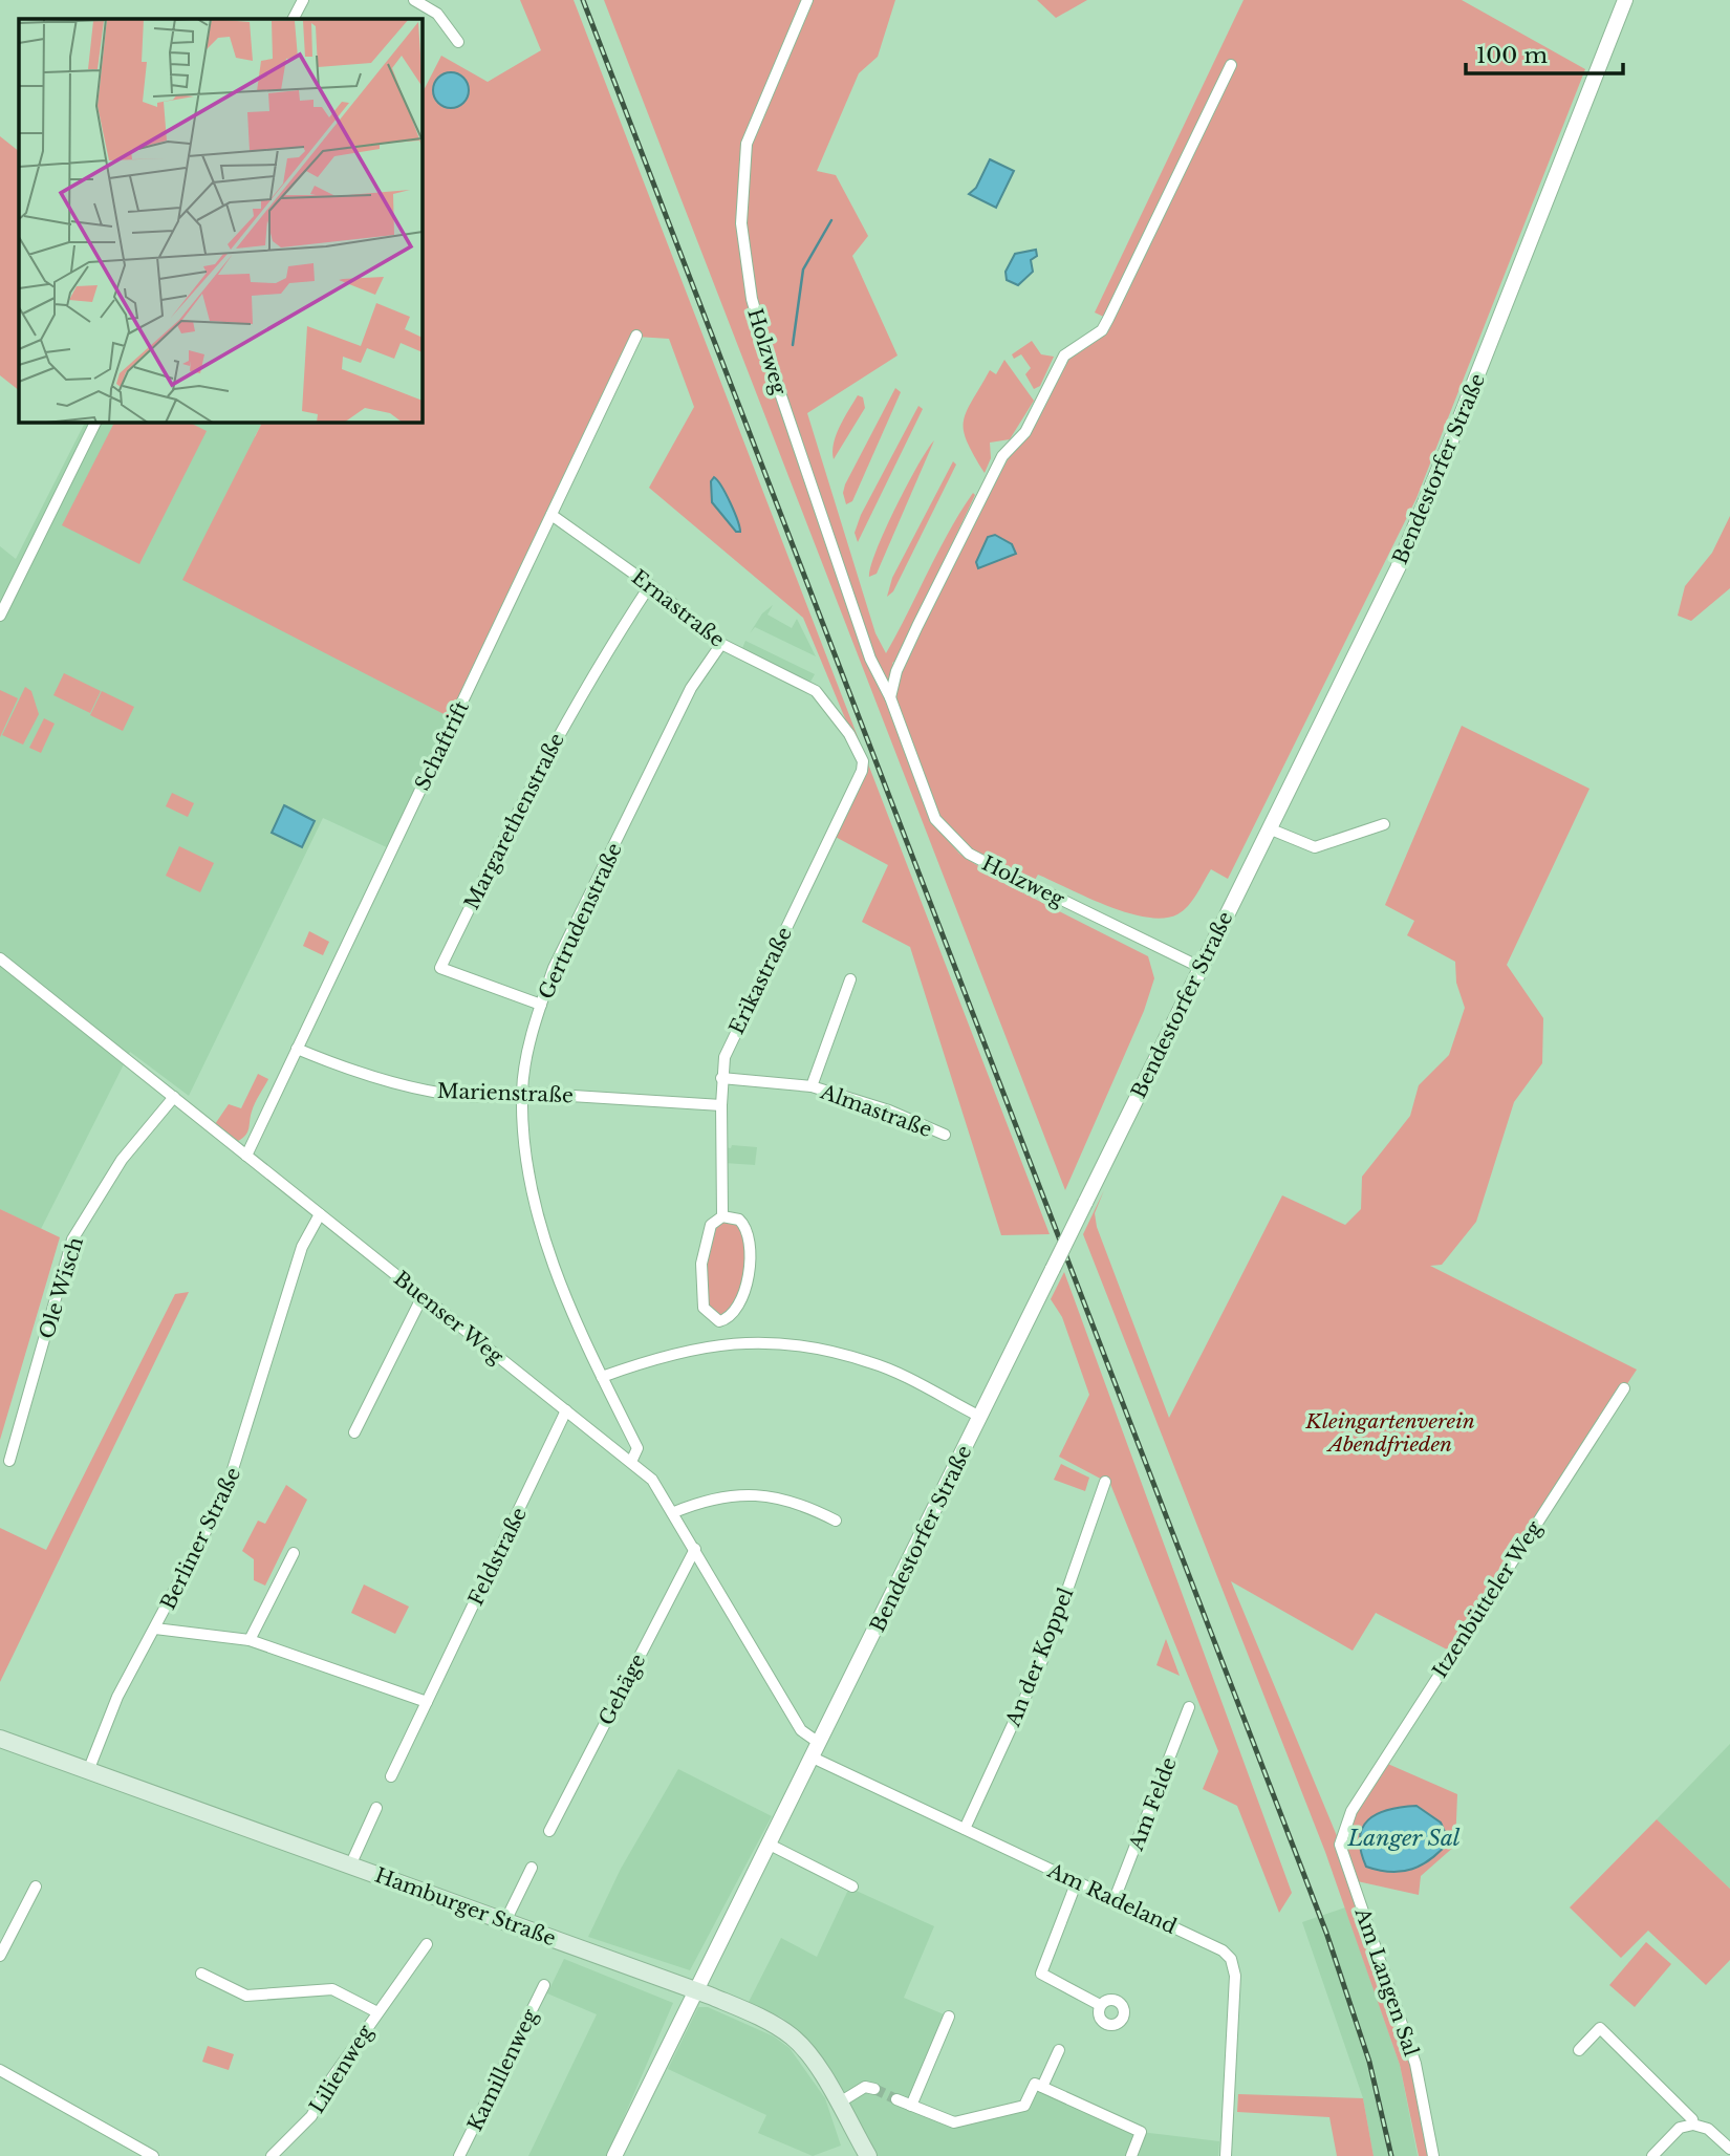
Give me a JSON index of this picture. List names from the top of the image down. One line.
{"streets":{"main road":["Hamburger Straße"],"street":["Holzweg","Bendestorfer Straße","Ernastraße","Schaftrift","Margarethenstraße","Gertrudenstraße","Erikastraße","Marienstraße","Almastraße","Ole Wisch","Buenser Weg","Berliner Straße","Feldstraße","Itzenbütteler Weg","An der Koppel","Gehäge","Am Felde","Am Radeland","Am Langen Sal","Lilienweg","Kamillenweg"]},"crossings":[["Holzweg","Bendestorfer Straße"],["Bendestorfer Straße","Buenser Weg"],["Bendestorfer Straße","Am Radeland"],["Bendestorfer Straße","Hamburger Straße"],["Ernastraße","Schaftrift"],["Ernastraße","Margarethenstraße"],["Ernastraße","Gertrudenstraße"],["Ernastraße","Erikastraße"],["Schaftrift","Marienstraße"],["Schaftrift","Buenser Weg"],["Margarethenstraße","Gertrudenstraße"],["Gertrudenstraße","Marienstraße"],["Gertrudenstraße","Buenser Weg"],["Erikastraße","Marienstraße"],["Erikastraße","Almastraße"],["Ole Wisch","Buenser Weg"],["Buenser Weg","Berliner Straße"],["Buenser Weg","Feldstraße"],["Buenser Weg","Gehäge"],["Berliner Straße","Hamburger Straße"],["Itzenbütteler Weg","Am Langen Sal"],["An der Koppel","Am Radeland"],["Am Felde","Am Radeland"]],"water":["Langer Sal"],"parks":["Kleingartenverein Abendfrieden"],"scale_bar":"100 m"}
